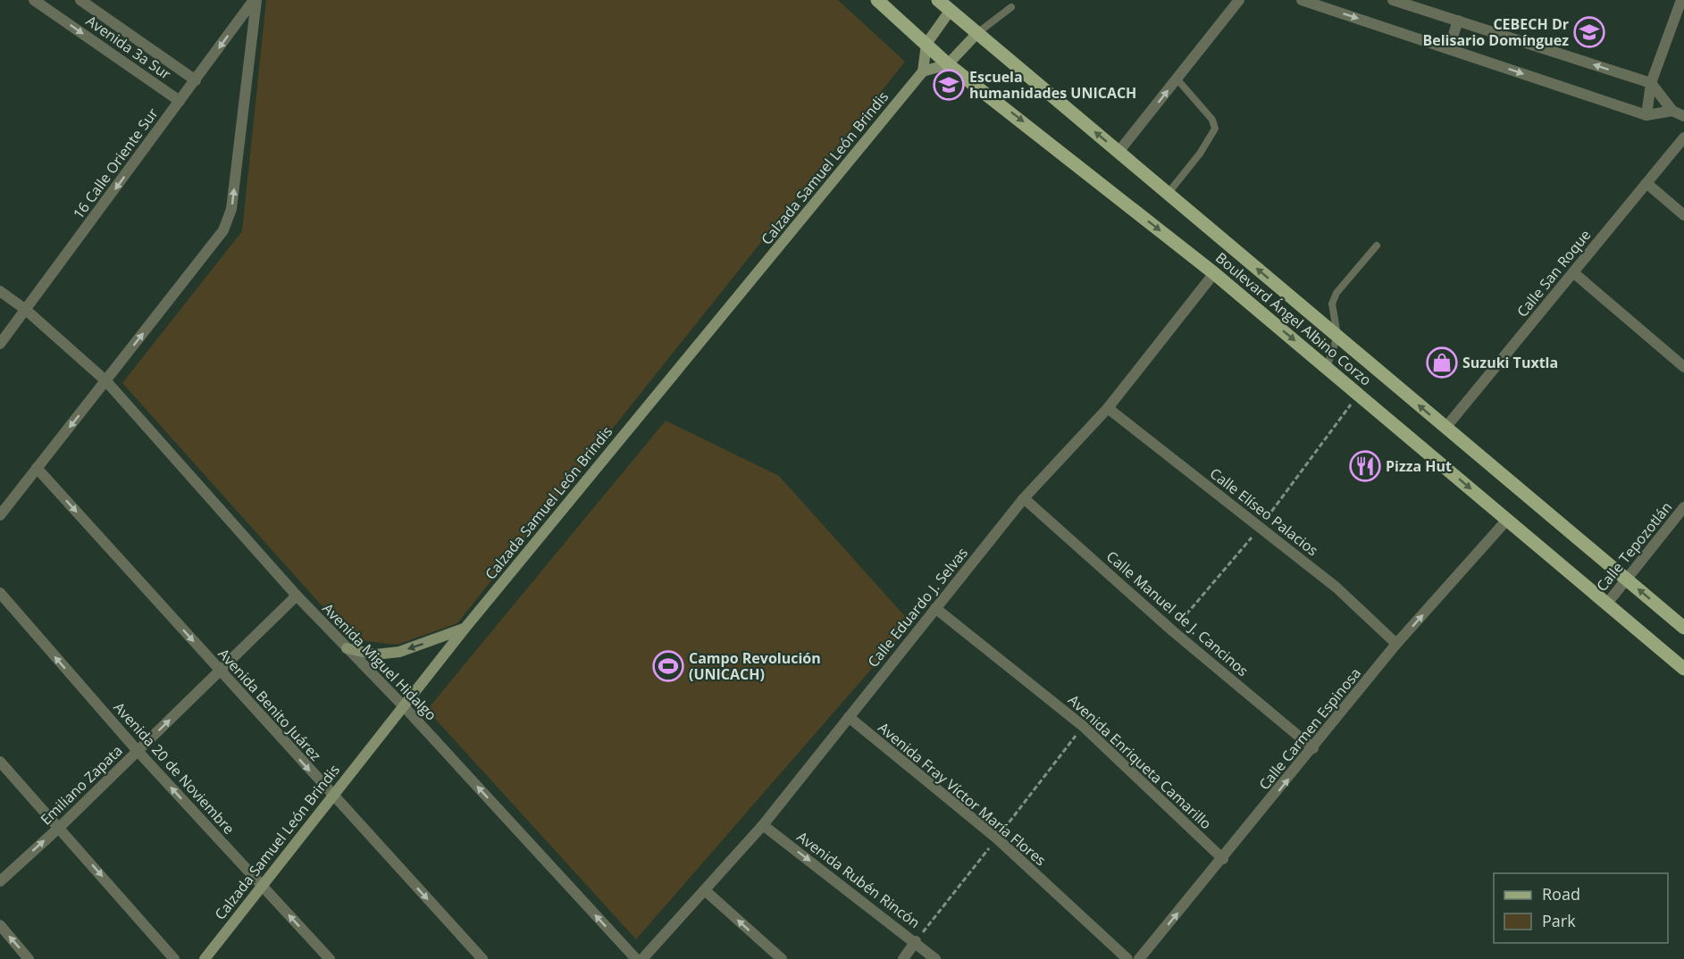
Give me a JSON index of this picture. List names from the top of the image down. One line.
{"streets":{"main road":["Boulevard Ángel Albino Corzo"],"street":["Avenida 3a Sur","16 Calle Oriente Sur","Calzada Samuel León Brindis","Calle San Roque","Calle Elíseo Palacios","Calle Tepozotlán","Calle Eduardo J. Selvas","Calle Manuel de J. Cancinos","Avenida Miguel Hidalgo","Avenida Benito Juárez","Calle Carmen Espinosa","Avenida Enriqueta Camarillo","Avenida 20 de Noviembre","Emiliano Zapata","Avenida Fray Víctor María Flores","Avenida Rubén Rincón"]},"crossings":[["Avenida 3a Sur","16 Calle Oriente Sur"],["16 Calle Oriente Sur","Avenida Miguel Hidalgo"],["Calzada Samuel León Brindis","Avenida Miguel Hidalgo"],["Calzada Samuel León Brindis","Avenida Benito Juárez"],["Calzada Samuel León Brindis","Avenida 20 de Noviembre"],["Calle San Roque","Boulevard Ángel Albino Corzo"],["Boulevard Ángel Albino Corzo","Calle Tepozotlán"],["Boulevard Ángel Albino Corzo","Calle Eduardo J. Selvas"],["Boulevard Ángel Albino Corzo","Calle Carmen Espinosa"],["Calle Elíseo Palacios","Calle Eduardo J. Selvas"],["Calle Elíseo Palacios","Calle Carmen Espinosa"],["Calle Eduardo J. Selvas","Calle Manuel de J. Cancinos"],["Calle Eduardo J. Selvas","Avenida Enriqueta Camarillo"],["Calle Eduardo J. Selvas","Avenida Fray Víctor María Flores"],["Calle Eduardo J. Selvas","Avenida Rubén Rincón"],["Calle Manuel de J. Cancinos","Calle Carmen Espinosa"],["Avenida Miguel Hidalgo","Emiliano Zapata"],["Avenida Benito Juárez","Emiliano Zapata"],["Calle Carmen Espinosa","Avenida Enriqueta Camarillo"],["Avenida 20 de Noviembre","Emiliano Zapata"]],"one_way":["Avenida Miguel Hidalgo","Avenida Benito Juárez","Calle Carmen Espinosa","Avenida 20 de Noviembre","Emiliano Zapata"],"places":{"school or university":["CEBECH Dr Belisario Domínguez","Escuela humanidades UNICACH"],"shop":["Suzuki Tuxtla"],"restaurant":["Pizza Hut"],"sports":["Campo Revolución (UNICACH)"]},"legend":["Road","Park"]}
